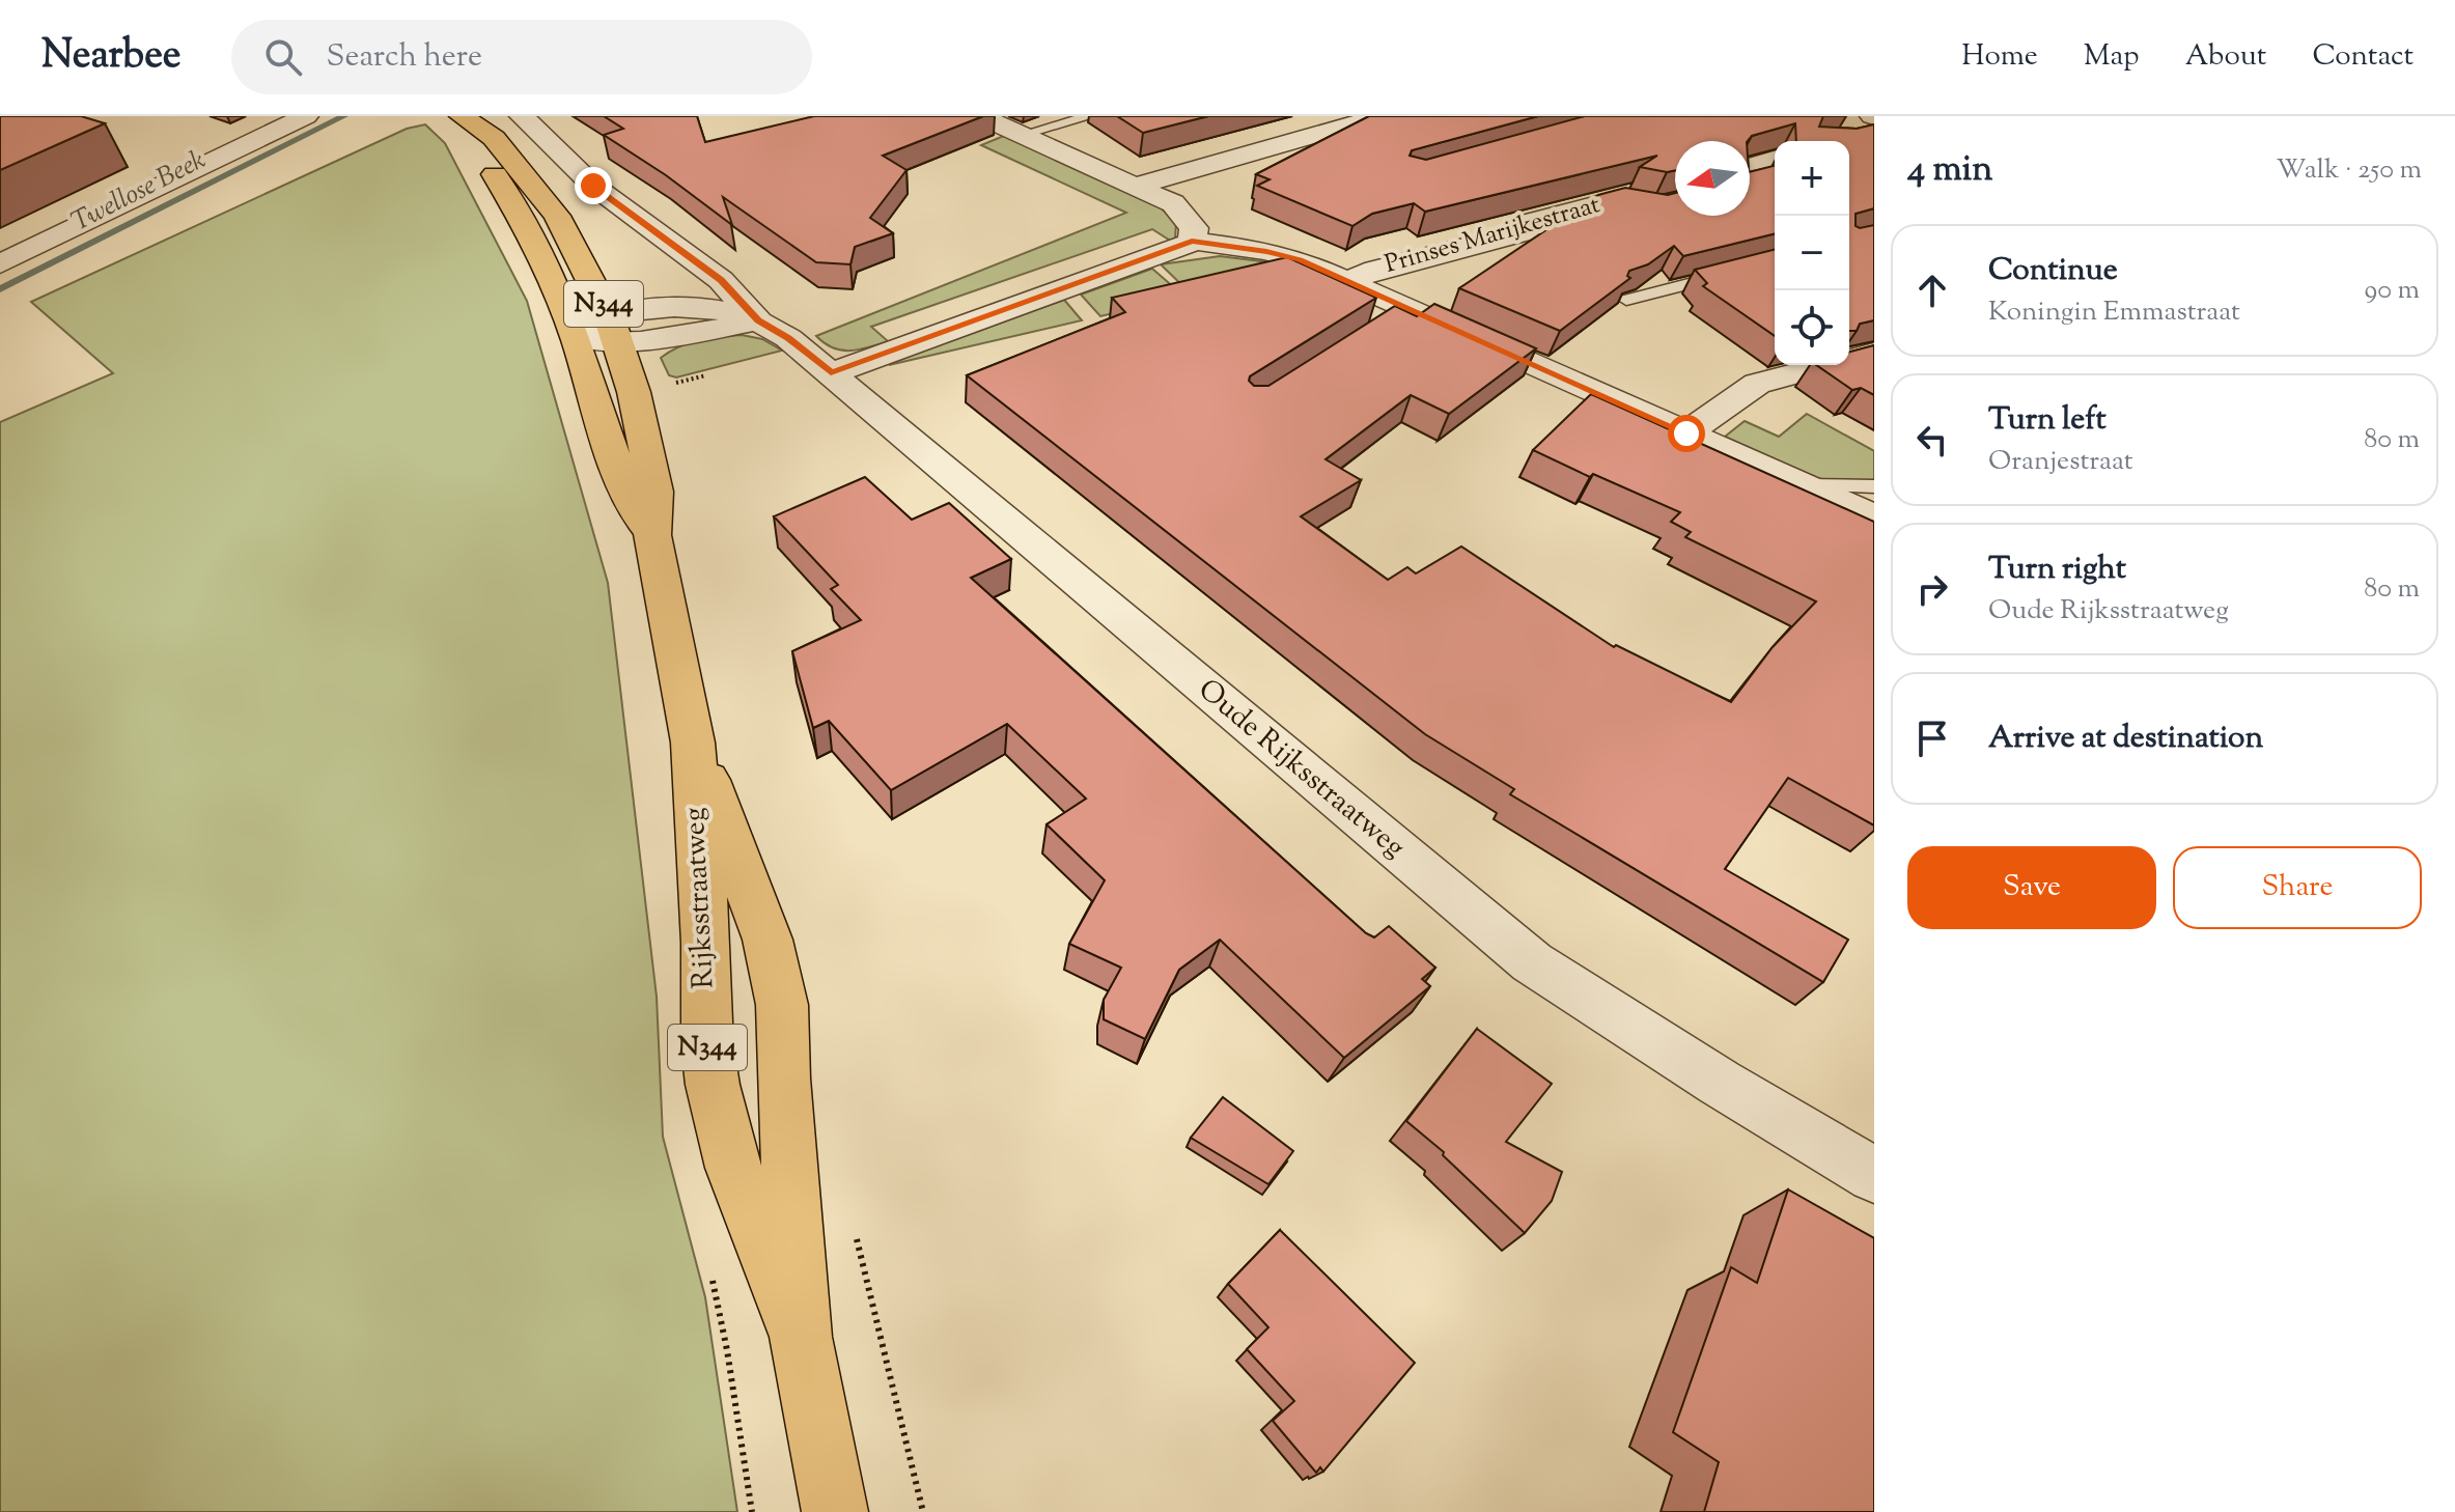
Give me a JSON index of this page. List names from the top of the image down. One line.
{"streets":{"main road":["N344","Rijksstraatweg"],"street":["Prinses Marijkestraat","Oude Rijksstraatweg"]},"water":["Twellose Beek"],"north":"left","page":{"header":"Nearbee","search":"Search here","nav":["Home","Map","About","Contact"],"heading":["4 min","Walk · 250 m"],"map_buttons":["+","−"],"list":[["Continue","Koningin Emmastraat","90 m"],["Turn left","Oranjestraat","80 m"],["Turn right","Oude Rijksstraatweg","80 m"],"Arrive at destination"],"buttons":["Save","Share"]}}
